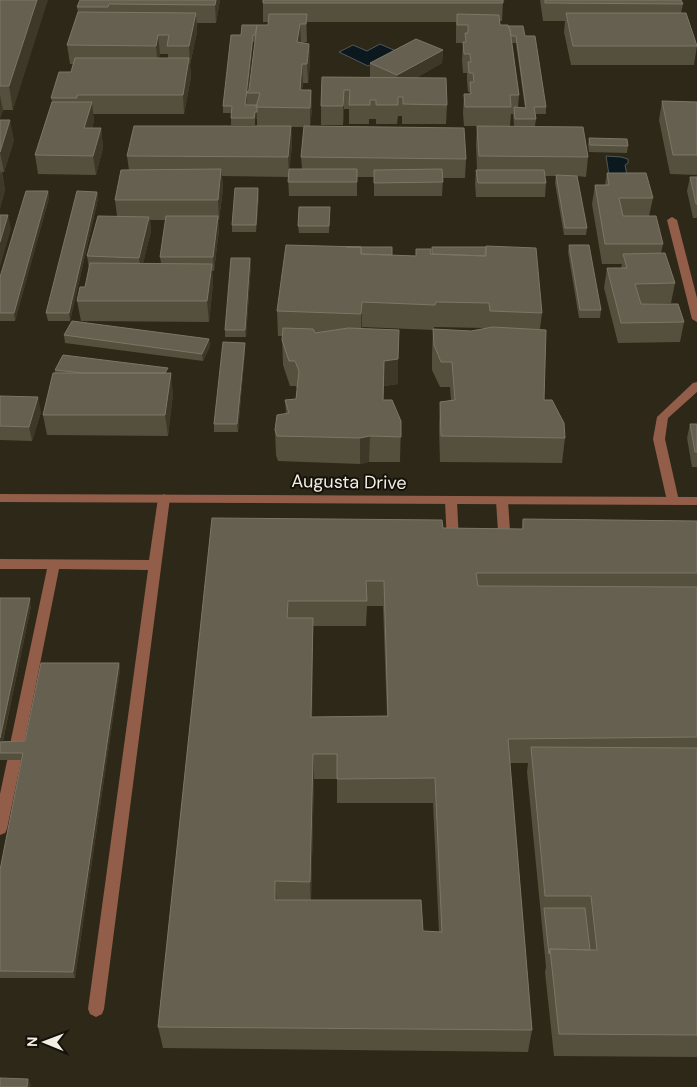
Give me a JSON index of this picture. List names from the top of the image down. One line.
{"streets":{"street":["Augusta Drive"]},"north":"left"}
